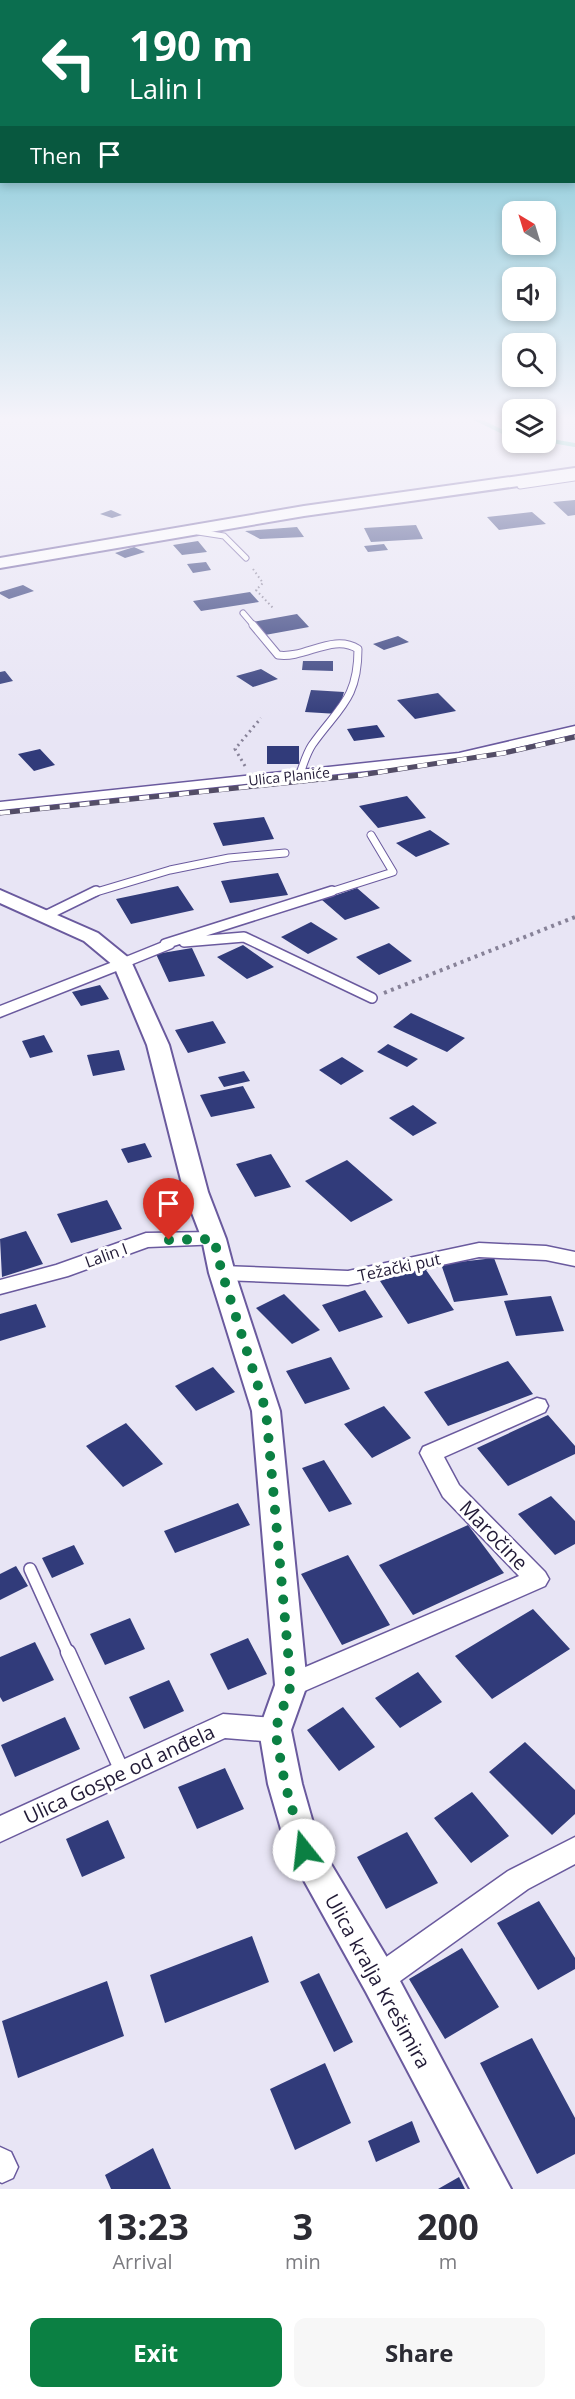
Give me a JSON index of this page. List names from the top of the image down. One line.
{"streets":{"street":["Ulica Planiće","Lalin I","Težački put","Maročine","Ulica Gospe od anđela","Ulica kralja Krešimira"]},"crossings":[["Ulica Gospe od anđela","Ulica kralja Krešimira"]],"north":"top left","page":{"turn":["190 m","Lalin I"],"then":"Then","eta":["13:23","Arrival","3","min","200","m"],"buttons":["Exit","Share"]}}
